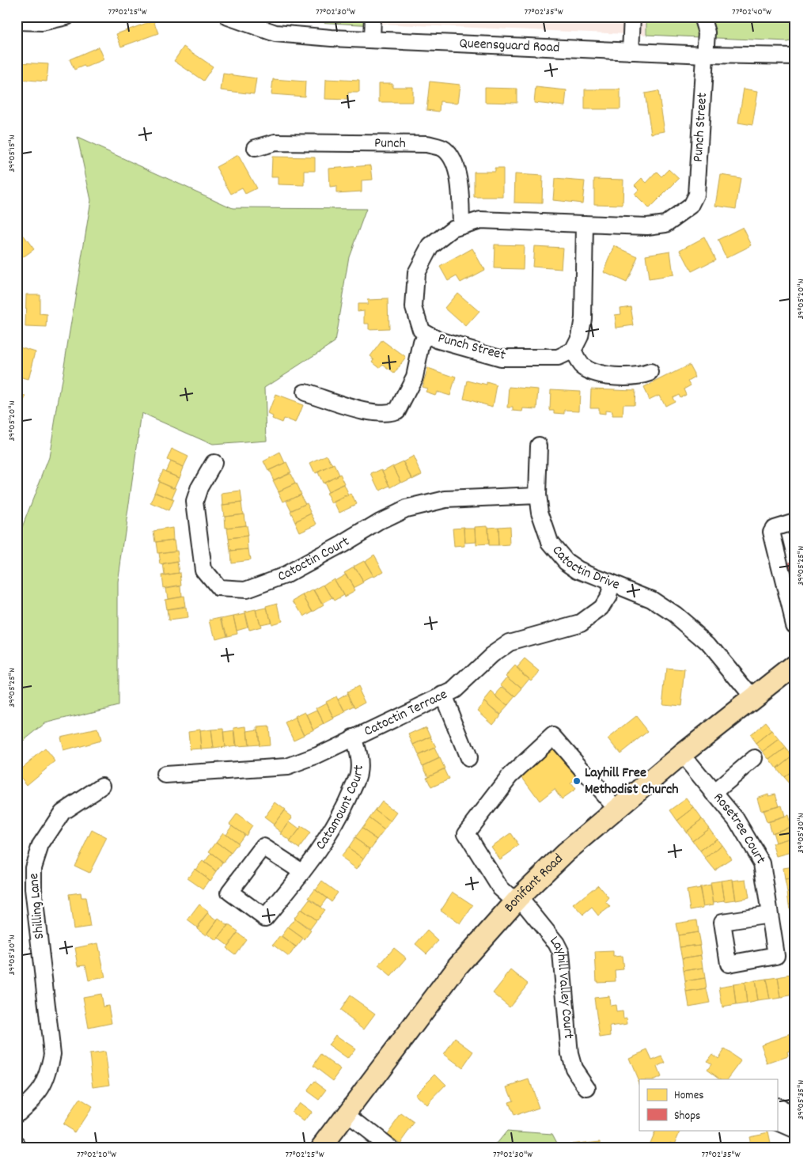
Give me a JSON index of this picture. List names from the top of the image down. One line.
{"streets":{"main road":["Bonifant Road"],"street":["Queensguard Road","Punch Street","Punch","Catoctin Court","Catoctin Drive","Catoctin Terrace","Catamount Court","Rosetree Court","Shilling Lane","Layhill Valley Court"]},"crossings":[["Queensguard Road","Punch Street"],["Punch Street","Punch"],["Catoctin Court","Catoctin Drive"],["Catoctin Drive","Catoctin Terrace"],["Catoctin Drive","Bonifant Road"],["Catoctin Terrace","Catamount Court"],["Rosetree Court","Bonifant Road"],["Bonifant Road","Layhill Valley Court"]],"places":["Layhill Free Methodist Church"],"legend":["Homes","Shops"],"coordinates":["77°02'25\"W","77°02'30\"W","77°02'35\"W","77°02'40\"W","39°05'15\"N","39°05'20\"N","39°05'25\"N","39°05'30\"N","39°05'35\"N","77°02'20\"W"]}
